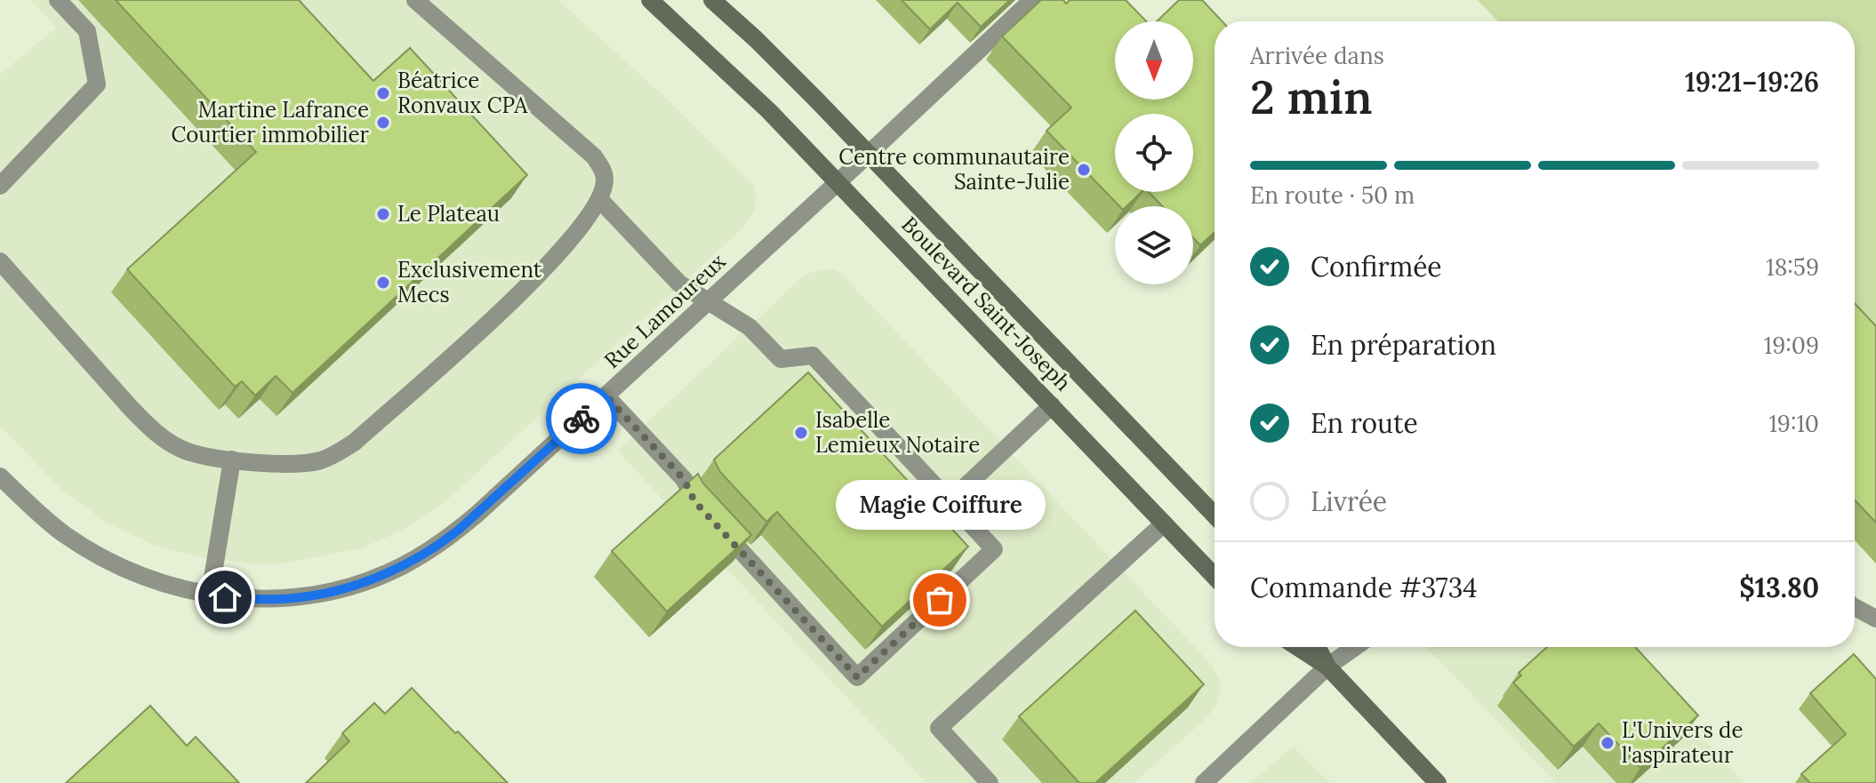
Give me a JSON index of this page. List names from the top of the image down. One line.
{"streets":{"street":["Boulevard Saint-Joseph","Rue Lamoureux"]},"crossings":[["Boulevard Saint-Joseph","Rue Lamoureux"]],"places":["Béatrice Ronvaux CPA","Martine Lafrance Courtier immobilier","Centre communautaire Sainte-Julie","Le Plateau","Exclusivement Mecs","Isabelle Lemieux Notaire","Magie Coiffure","L'Univers de l'aspirateur"],"north":"bottom","page":{"heading":["2 min","Arrivée dans","19:21–19:26"],"panel":["Commande #3734","$13.80"],"bar":"En route · 50 m","list":[["Confirmée","18:59"],["En préparation","19:09"],["En route","19:10"],"Livrée"],"bubble":"Magie Coiffure"}}
